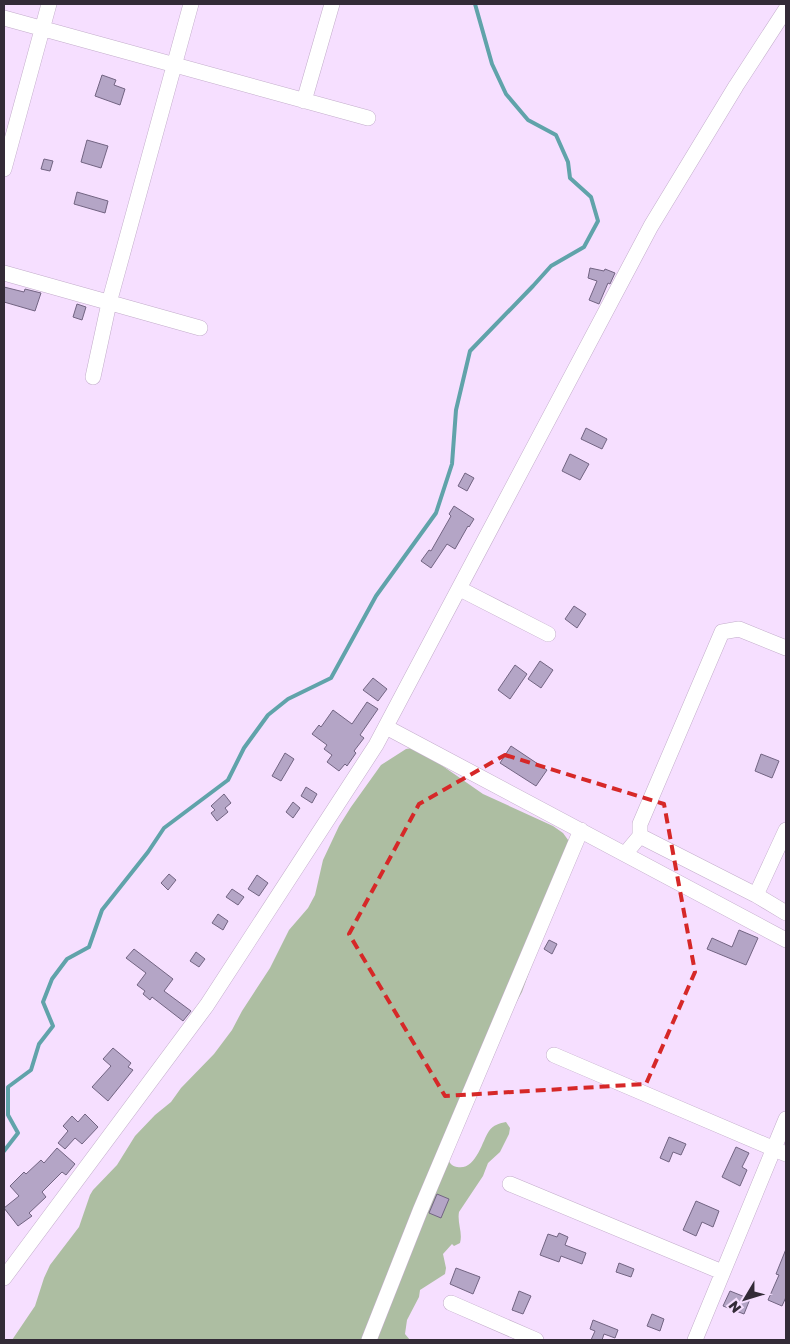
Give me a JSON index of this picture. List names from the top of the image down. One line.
{"north":"bottom left"}
